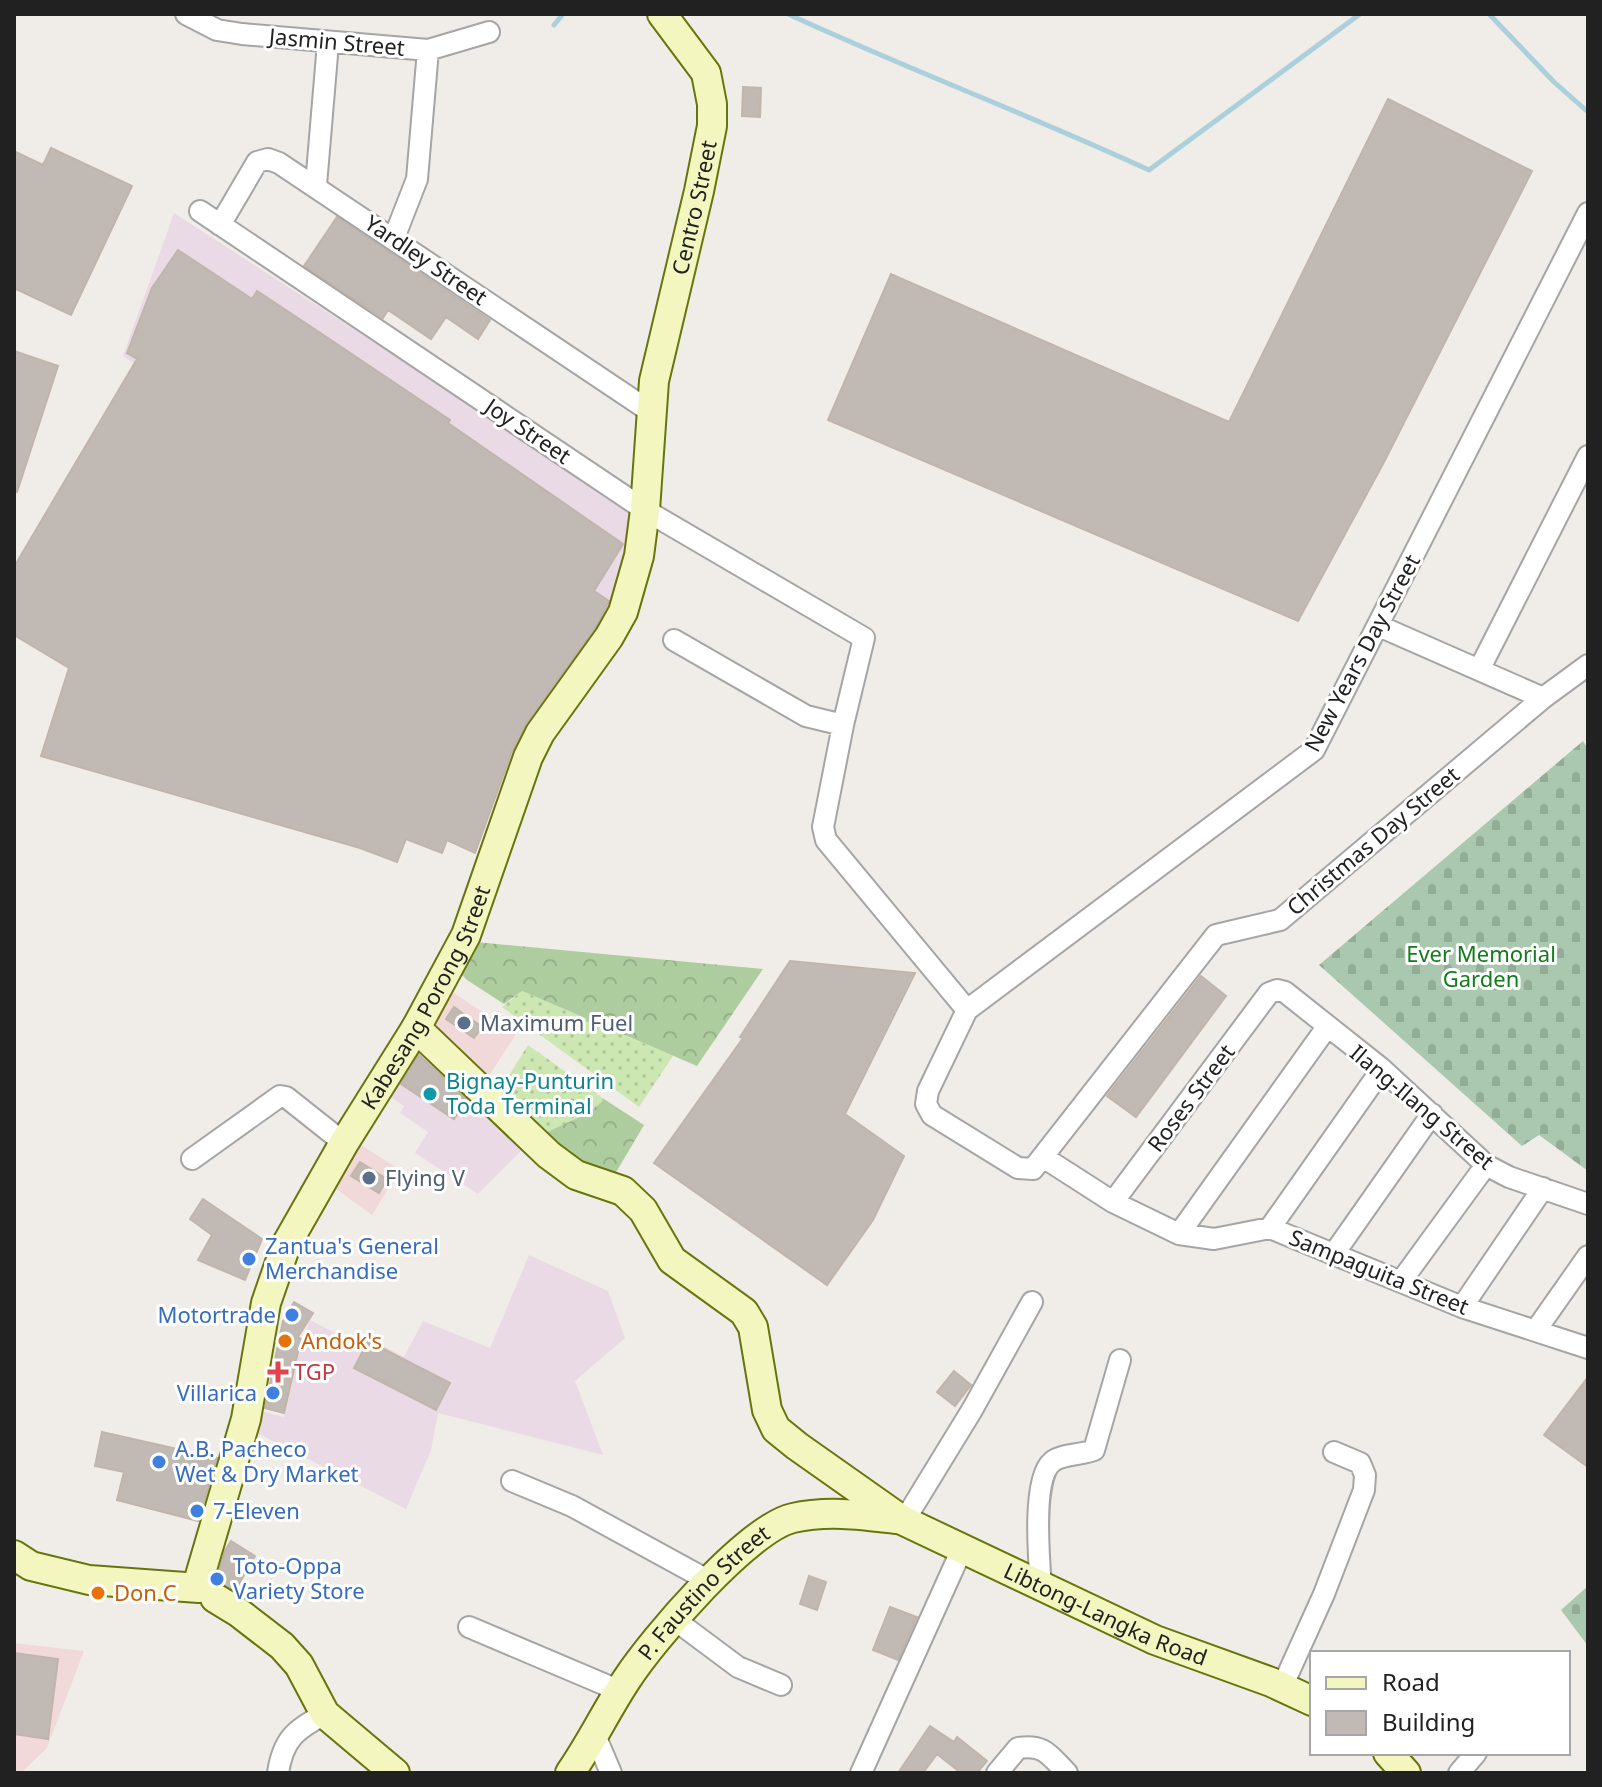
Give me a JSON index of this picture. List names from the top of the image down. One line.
{"streets":{"main road":["Centro Street","Kabesang Porong Street","P. Faustino Street","Libtong-Langka Road"],"street":["Jasmin Street","Yardley Street","Joy Street","New Years Day Street","Christmas Day Street","Roses Street","Ilang-Ilang Street","Sampaguita Street"]},"crossings":[["Centro Street","Yardley Street"],["Centro Street","Kabesang Porong Street"],["Yardley Street","Joy Street"],["Yardley Street","Kabesang Porong Street"],["Joy Street","Kabesang Porong Street"],["Christmas Day Street","Sampaguita Street"],["Roses Street","Ilang-Ilang Street"],["Roses Street","Sampaguita Street"],["P. Faustino Street","Libtong-Langka Road"]],"parks":["Ever Memorial Garden"],"places":{"other":["Maximum Fuel","Bignay-Punturin Toda Terminal","Flying V","Zantua's General Merchandise","Motortrade","Andok's","Villarica","A.B. Pacheco Wet & Dry Market","7-Eleven","Toto-Oppa Variety Store","Don C"],"health":["TGP"]},"legend":["Road","Building"]}
